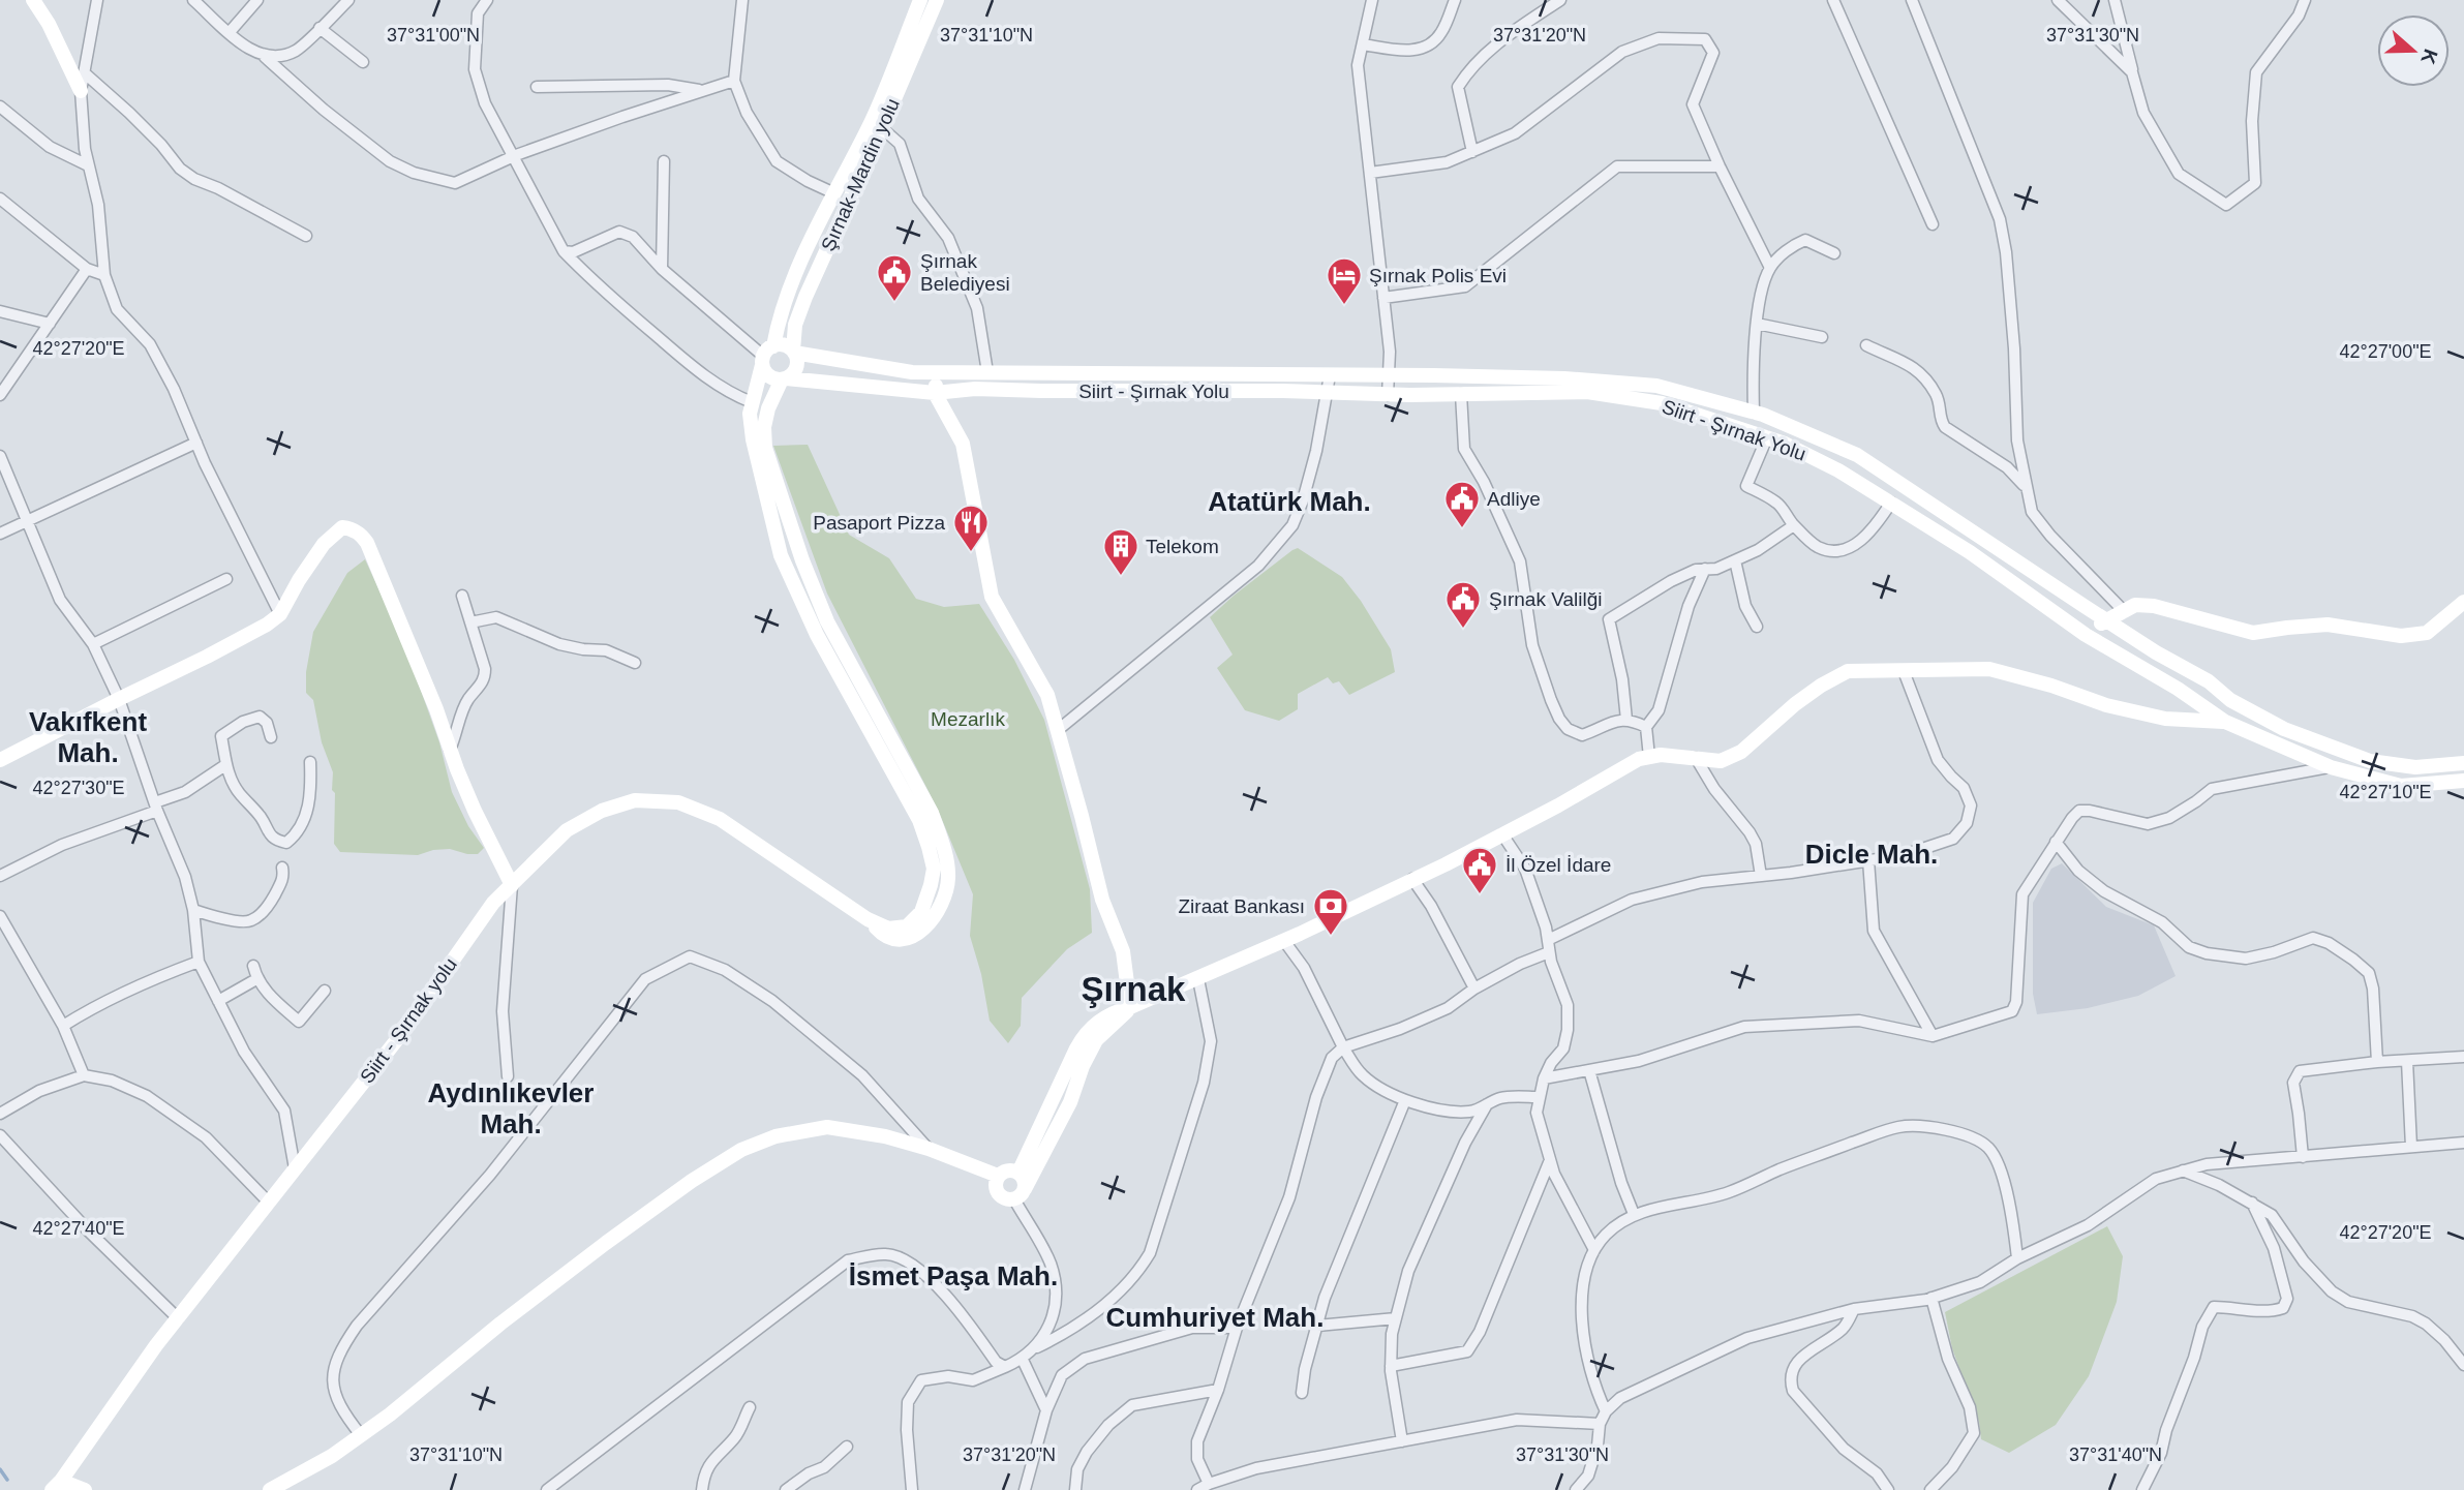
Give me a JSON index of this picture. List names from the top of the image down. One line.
{"streets":{"street":["Şırnak-Mardin yolu","Siirt - Şırnak Yolu","Siirt - Şırnak yolu"]},"crossings":[["Şırnak-Mardin yolu","Siirt - Şırnak Yolu"]],"districts":["Atatürk Mah.","Vakıfkent Mah.","Dicle Mah.","Şırnak","Aydınlıkevler Mah.","İsmet Paşa Mah.","Cumhuriyet Mah."],"parks":["Mezarlık"],"places":{"public building":["Şırnak Belediyesi","Adliye","Şırnak Valilği","İl Özel İdare"],"hotel":["Şırnak Polis Evi"],"restaurant":["Pasaport Pizza"],"building":["Telekom"],"bank":["Ziraat Bankası"]},"north":"right","coordinates":["37°31'00\"N","37°31'10\"N","37°31'20\"N","37°31'30\"N","42°27'20\"E","42°27'00\"E","42°27'30\"E","42°27'10\"E","42°27'40\"E","37°31'40\"N"]}
